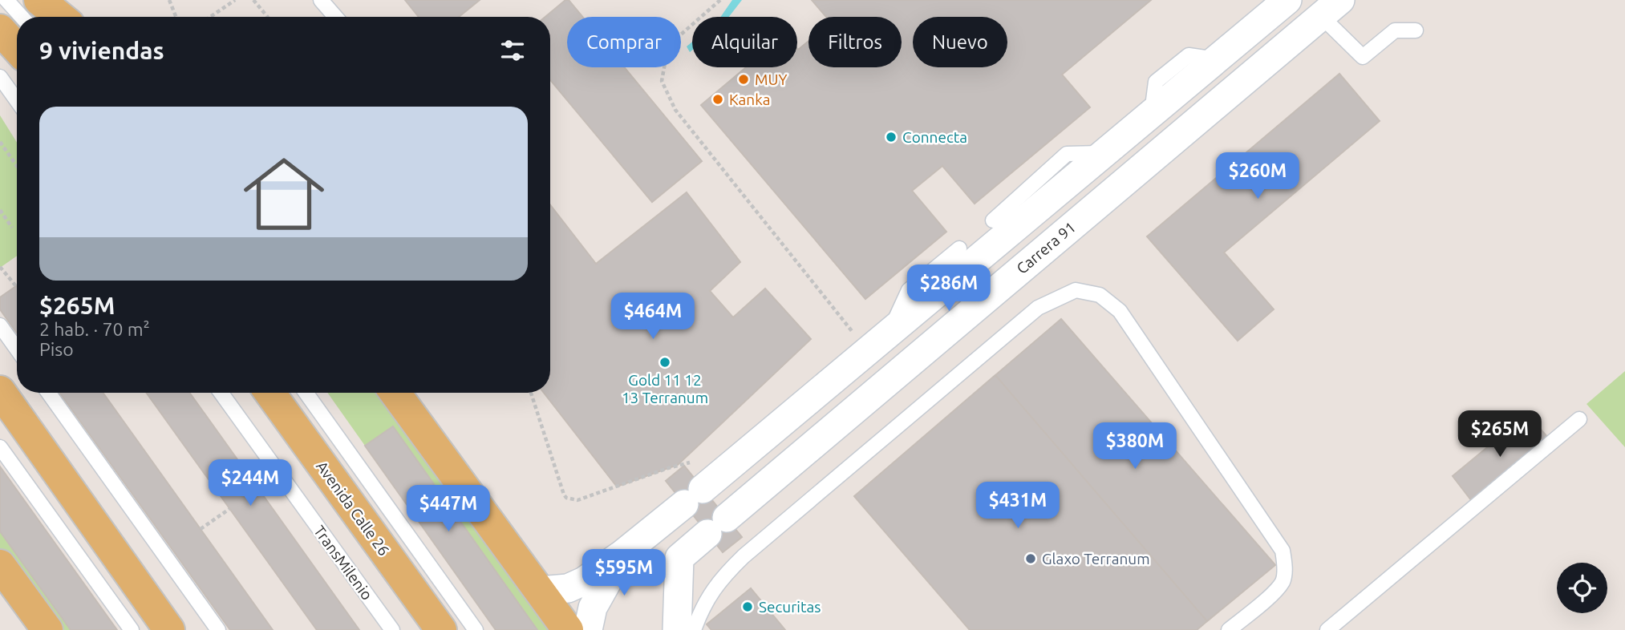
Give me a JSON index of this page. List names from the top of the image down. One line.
{"streets":{"main road":["Avenida Calle 26"],"street":["Carrera 91"],"lane":["TransMilenio"]},"places":["MUY","Kanka","Connecta","Gold 11 12 13 Terranum","Glaxo Terranum","Securitas"],"page":{"chip":["Comprar","Alquilar","Filtros","Nuevo"],"heading":"9 viviendas","list":[{"name":"$265M","note":"2 hab. · 70 m² · Piso"}],"price":["$260M","$286M","$464M","$265M","$380M","$244M","$431M","$447M","$595M"]}}
